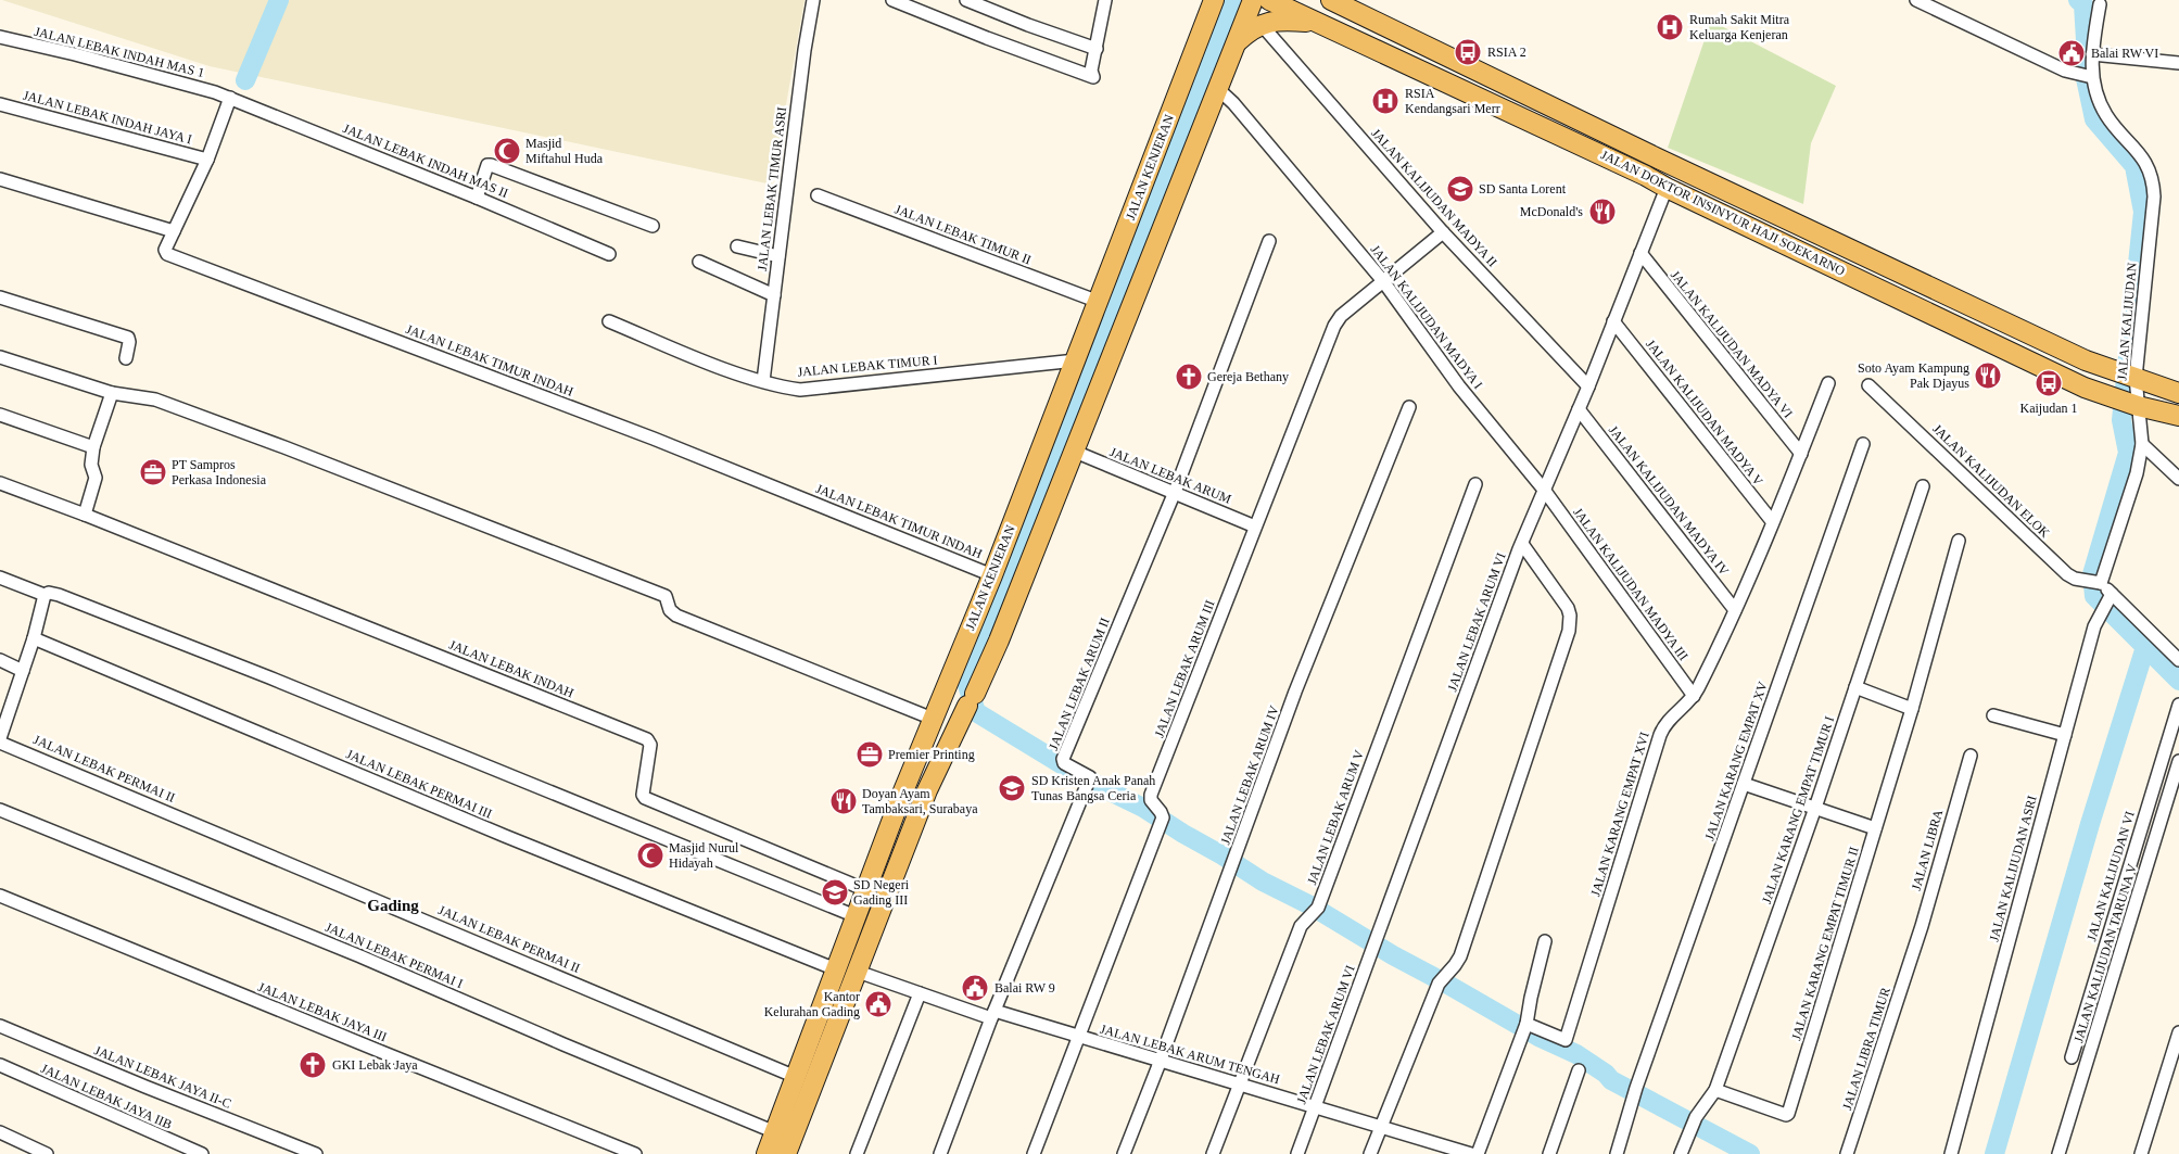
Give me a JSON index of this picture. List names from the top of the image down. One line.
{"streets":{"main road":["JALAN KENJERAN","JALAN DOKTOR INSINYUR HAJI SOEKARNO"],"street":["JALAN LEBAK INDAH MAS 1","JALAN LEBAK INDAH JAYA I","JALAN LEBAK INDAH MAS II","JALAN LEBAK TIMUR ASRI","JALAN KALIJUDAN MADYA II","JALAN LEBAK TIMUR II","JALAN KALIJUDAN MADYA I","JALAN KALIJUDAN","JALAN KALIJUDAN MADYA VI","JALAN LEBAK TIMUR INDAH","JALAN LEBAK TIMUR I","JALAN KALIJUDAN MADYA V","JALAN LEBAK ARUM","JALAN KALIJUDAN ELOK","JALAN KALIJUDAN MADYA IV","JALAN KALIJUDAN MADYA III","JALAN LEBAK ARUM VI","JALAN LEBAK INDAH","JALAN LEBAK ARUM III","JALAN LEBAK ARUM II","JALAN KARANG EMPAT XV","JALAN LEBAK PERMAI II","JALAN LEBAK ARUM IV","JALAN LEBAK PERMAI III","JALAN KARANG EMPAT TIMUR I","JALAN KARANG EMPAT XVI","JALAN LEBAK ARUM V","JALAN LIBRA","JALAN KALIJUDAN ASRI","JALAN KALIJUDAN VI","JALAN KARANG EMPAT TIMUR II","JALAN KALIJUDAN TARUNA V","JALAN LEBAK PERMAI I","JALAN LEBAK JAYA III","JALAN LIBRA TIMUR","JALAN LEBAK ARUM TENGAH","JALAN LEBAK JAYA II-C","JALAN LEBAK JAYA IIB"]},"crossings":[["JALAN LEBAK INDAH MAS 1","JALAN LEBAK INDAH MAS II"],["JALAN KENJERAN","JALAN LEBAK TIMUR II"],["JALAN KENJERAN","JALAN LEBAK TIMUR INDAH"],["JALAN KENJERAN","JALAN LEBAK TIMUR I"],["JALAN KENJERAN","JALAN LEBAK INDAH"],["JALAN KENJERAN","JALAN LEBAK PERMAI II"],["JALAN KENJERAN","JALAN LEBAK PERMAI III"],["JALAN KENJERAN","JALAN LEBAK PERMAI I"],["JALAN LEBAK TIMUR ASRI","JALAN LEBAK TIMUR I"],["JALAN KALIJUDAN MADYA II","JALAN LEBAK ARUM III"],["JALAN DOKTOR INSINYUR HAJI SOEKARNO","JALAN KALIJUDAN"],["JALAN KALIJUDAN MADYA I","JALAN KALIJUDAN MADYA III"],["JALAN KALIJUDAN MADYA I","JALAN LEBAK ARUM III"],["JALAN KALIJUDAN","JALAN KALIJUDAN ELOK"],["JALAN KALIJUDAN MADYA VI","JALAN KARANG EMPAT XVI"],["JALAN KALIJUDAN MADYA V","JALAN KARANG EMPAT XVI"],["JALAN LEBAK ARUM","JALAN LEBAK ARUM III"],["JALAN LEBAK ARUM","JALAN LEBAK ARUM II"],["JALAN KALIJUDAN MADYA IV","JALAN KARANG EMPAT XVI"],["JALAN KALIJUDAN MADYA III","JALAN KARANG EMPAT XVI"],["JALAN LEBAK ARUM VI","JALAN LEBAK ARUM TENGAH"],["JALAN LEBAK ARUM III","JALAN LEBAK ARUM TENGAH"],["JALAN LEBAK ARUM II","JALAN LEBAK ARUM TENGAH"],["JALAN LEBAK ARUM IV","JALAN LEBAK ARUM TENGAH"],["JALAN KARANG EMPAT TIMUR I","JALAN KARANG EMPAT TIMUR II"],["JALAN LEBAK ARUM V","JALAN LEBAK ARUM TENGAH"],["JALAN LIBRA","JALAN LIBRA TIMUR"]],"districts":["Gading"],"places":{"hospital":["Rumah Sakit Mitra Keluarga Kenjeran","RSIA Kendangsari Merr"],"bus stop":["RSIA 2","Kaijudan 1"],"public building":["Balai RW VI","Balai RW 9","Kantor Kelurahan Gading"],"mosque":["Masjid Miftahul Huda","Masjid Nurul Hidayah"],"school or university":["SD Santa Lorent","SD Kristen Anak Panah Tunas Bangsa Ceria","SD Negeri Gading III"],"restaurant":["McDonald's","Soto Ayam Kampung Pak Djayus","Doyan Ayam Tambaksari, Surabaya"],"church":["Gereja Bethany","GKI Lebak Jaya"],"office":["PT Sampros Perkasa Indonesia","Premier Printing"]}}
